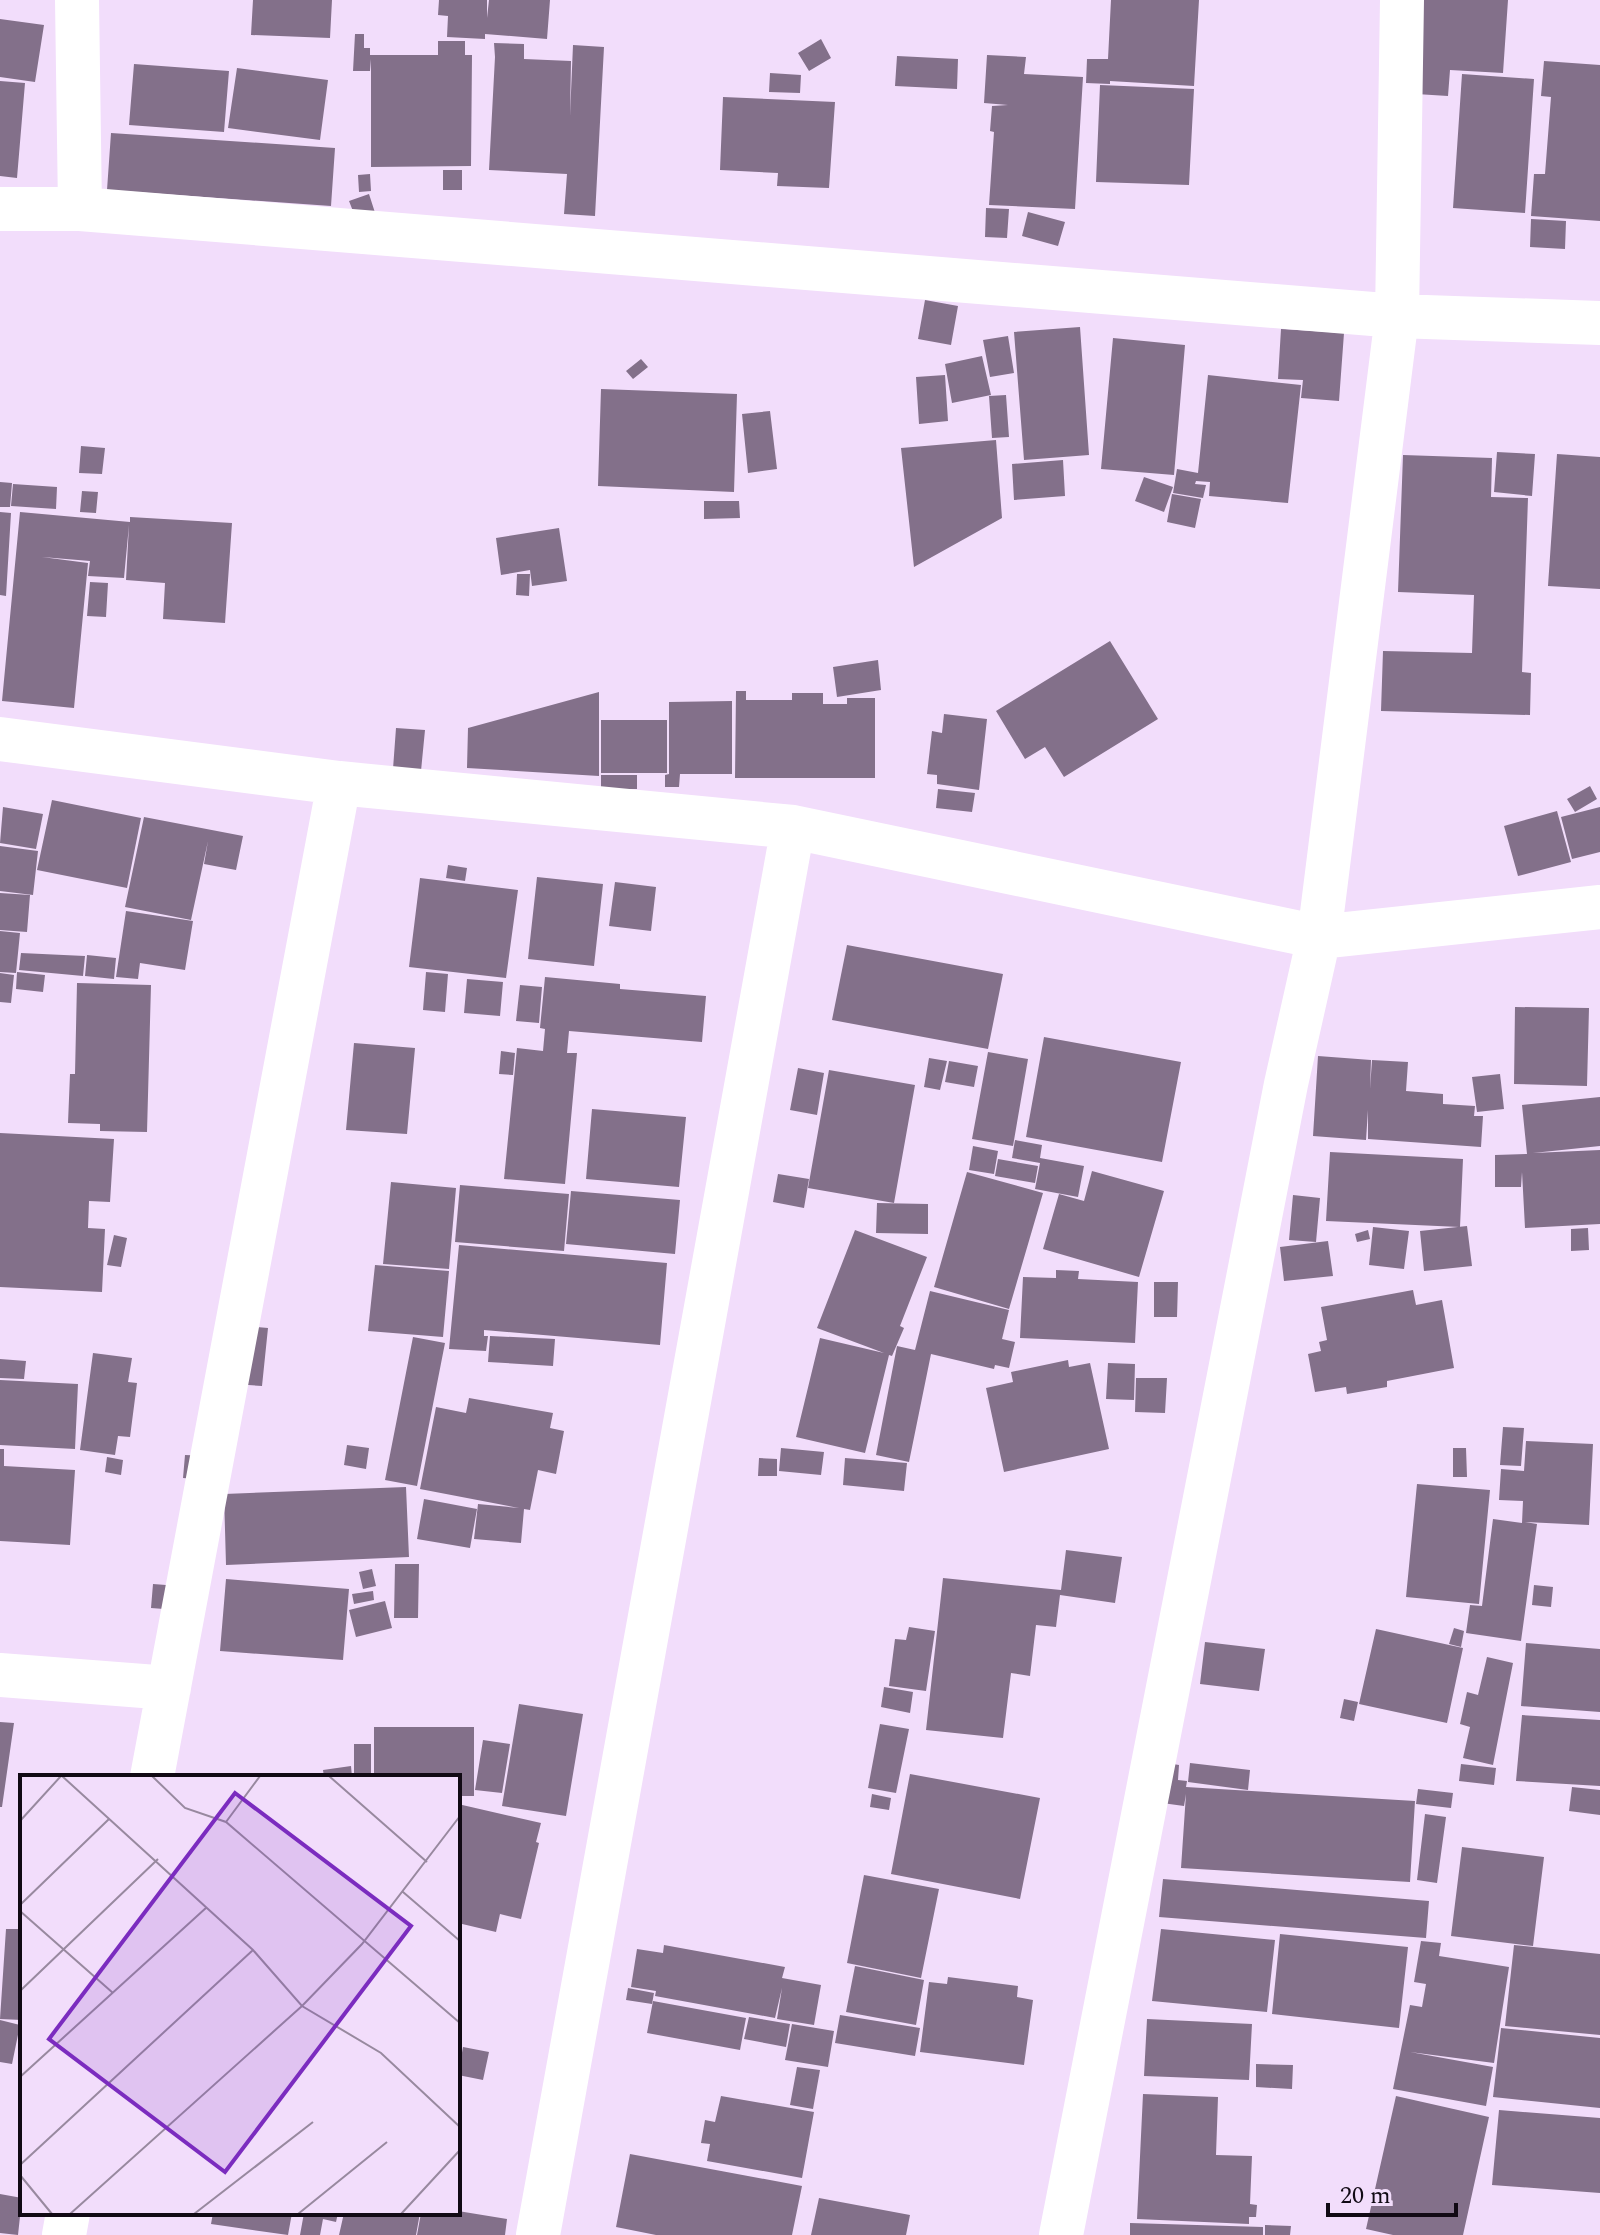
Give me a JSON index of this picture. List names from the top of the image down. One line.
{"scale_bar":"20 m"}
